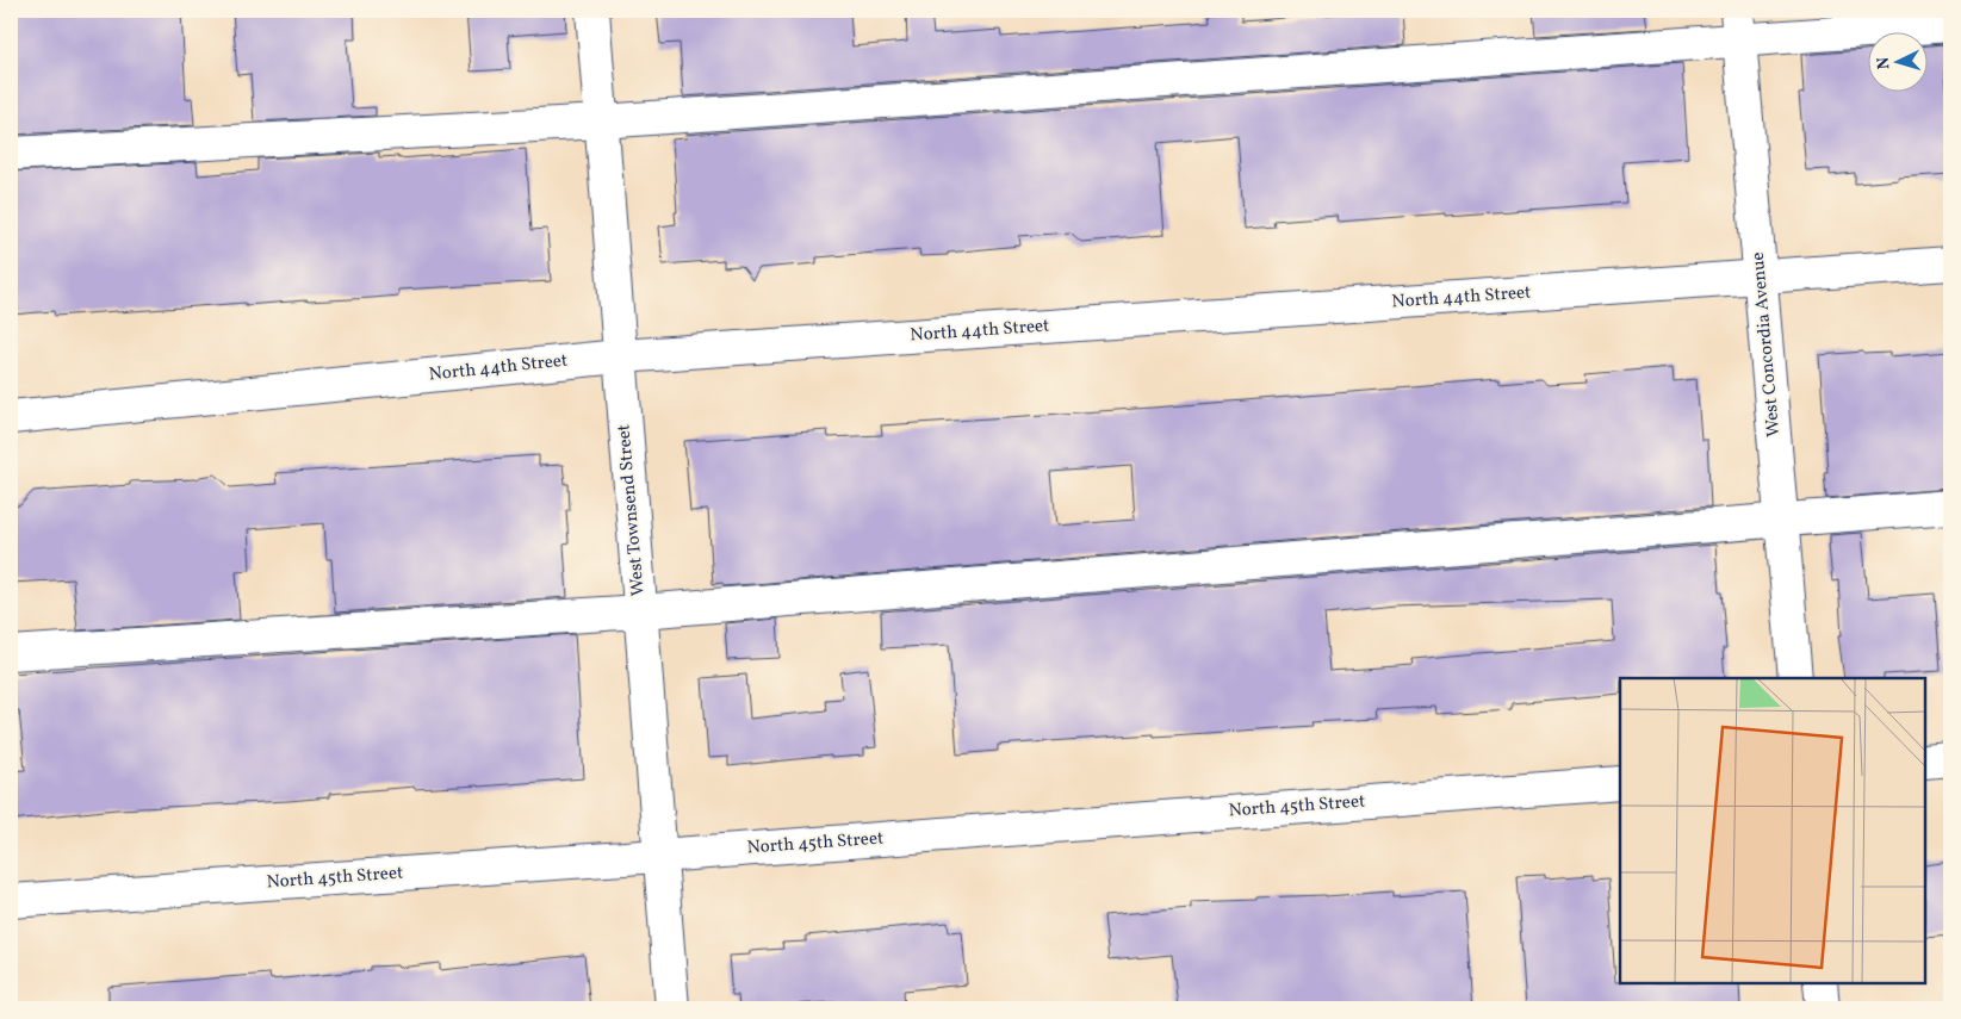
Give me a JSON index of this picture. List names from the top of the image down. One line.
{"streets":{"street":["North 44th Street","West Concordia Avenue","West Townsend Street","North 45th Street"]},"crossings":[["North 44th Street","West Concordia Avenue"],["North 44th Street","West Townsend Street"],["West Townsend Street","North 45th Street"]],"north":"left"}
